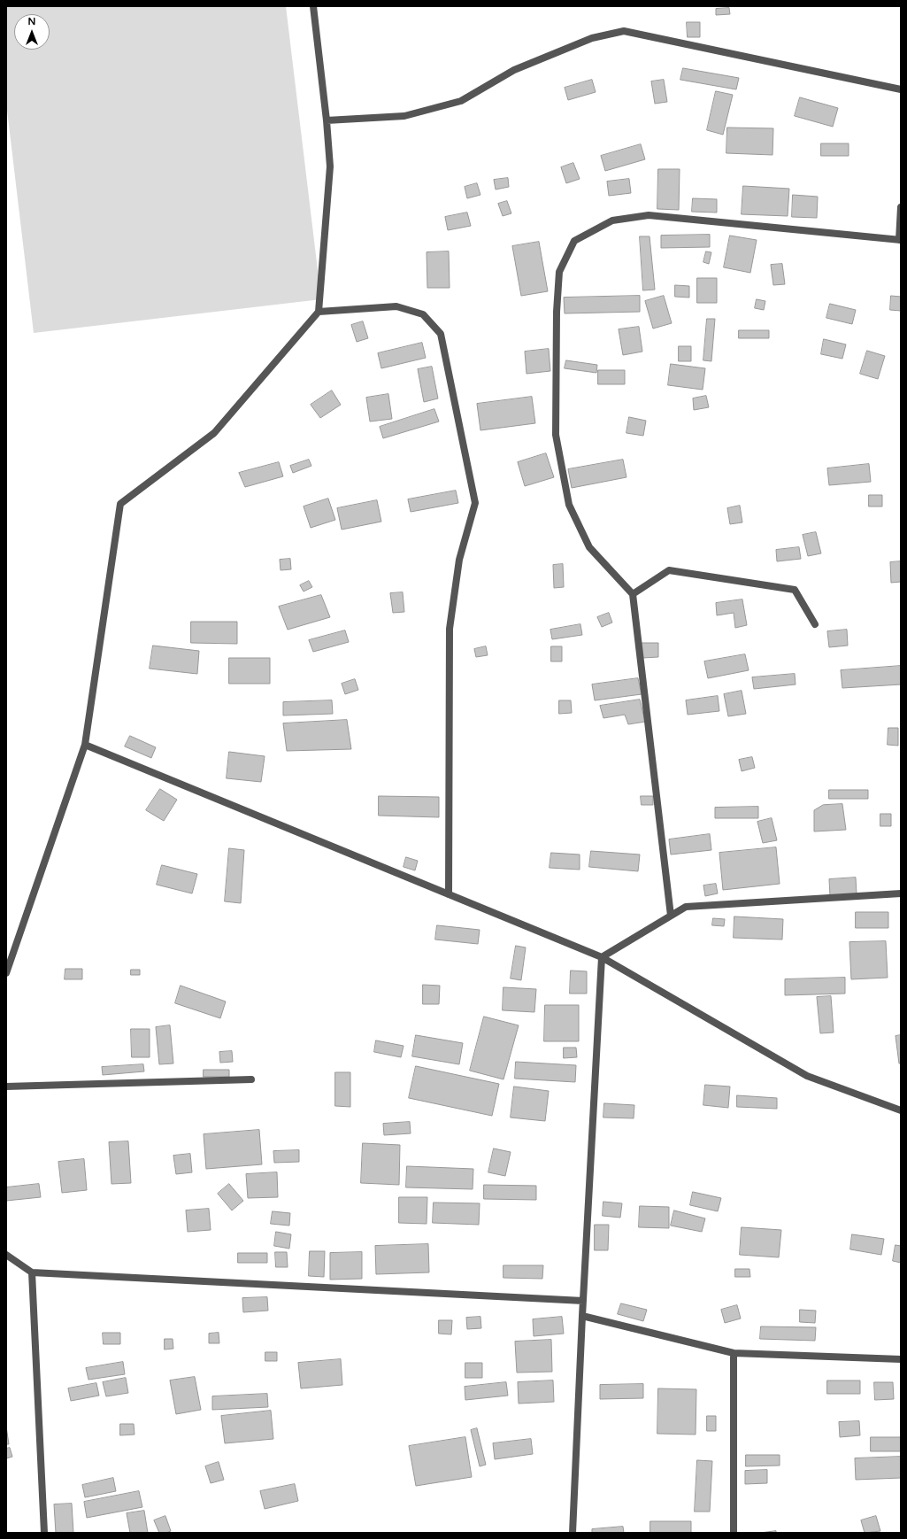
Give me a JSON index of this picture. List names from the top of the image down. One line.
{"north":"top"}
